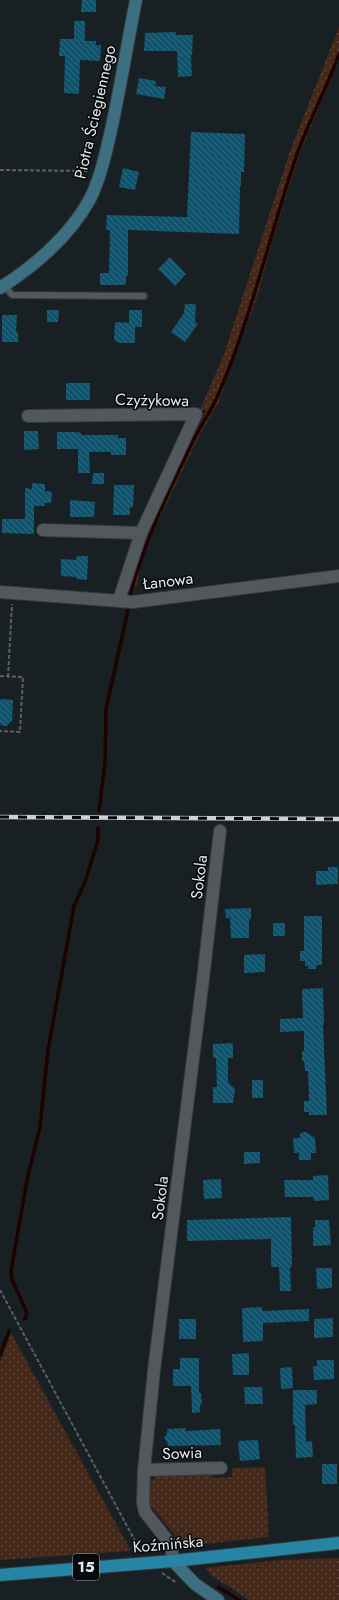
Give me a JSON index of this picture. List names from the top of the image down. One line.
{"streets":{"main road":["Koźmińska","15"],"street":["Piotra Ściegiennego","Czyżykowa","Łanowa","Sokola","Sowia"]},"crossings":[["Czyżykowa","Łanowa"],["Sokola","Sowia"],["Sokola","Koźmińska"]]}
